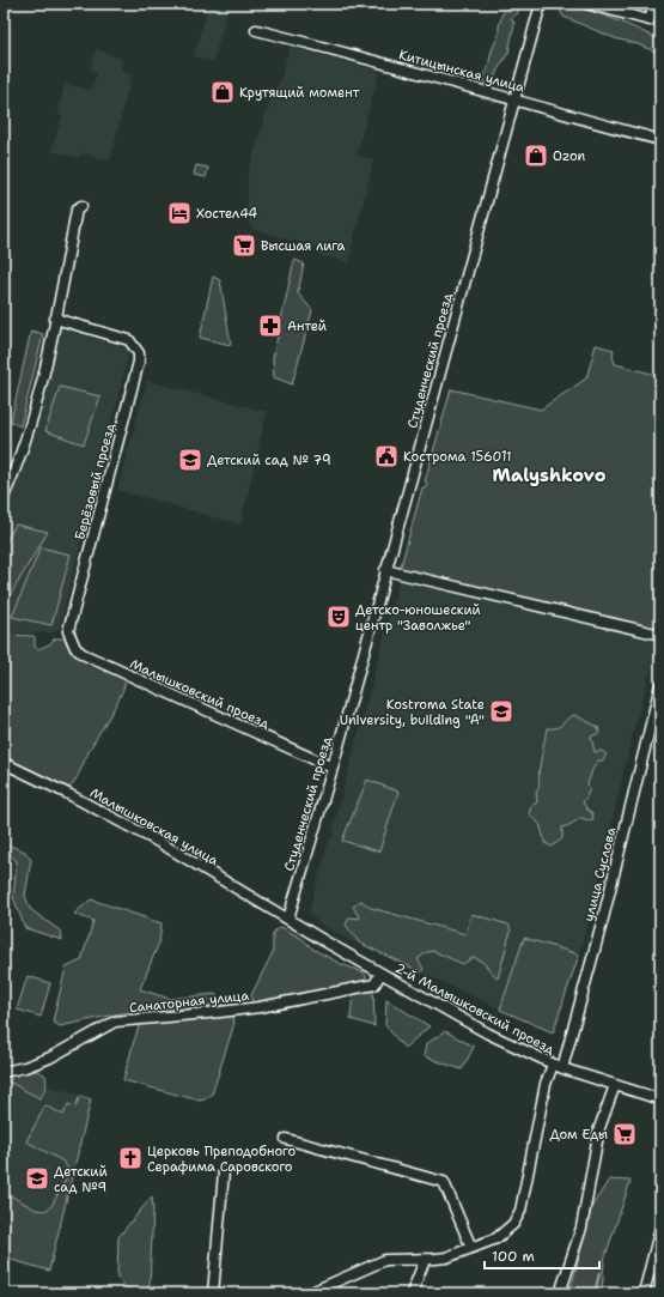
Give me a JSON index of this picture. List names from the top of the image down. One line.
{"streets":{"street":["Китицынская улица","Студенческий проезд","Берёзовый проезд","Малышковский проезд","Малышковская улица","улица Суслова","Санаторная улица","2-й Малышковский проезд"]},"crossings":[["Китицынская улица","Студенческий проезд"],["Студенческий проезд","Малышковский проезд"],["Студенческий проезд","Малышковская улица"],["Студенческий проезд","2-й Малышковский проезд"],["Берёзовый проезд","Малышковский проезд"],["Малышковская улица","2-й Малышковский проезд"],["улица Суслова","2-й Малышковский проезд"],["Санаторная улица","2-й Малышковский проезд"]],"districts":["Malyshkovo"],"places":{"shop":["Крутящий момент","Ozon"],"hotel":["Хостел44"],"supermarket":["Высшая лига","Дом Еды"],"pharmacy":["Антей"],"public building":["Кострома 156011"],"school or university":["Детский сад № 79","Kostroma State University, building \"A\"","Детский сад №9"],"theatre":["Детско-юношеский центр \"Заволжье\""],"church":["Церковь Преподобного Серафима Саровского"]},"scale_bar":"100 m"}
